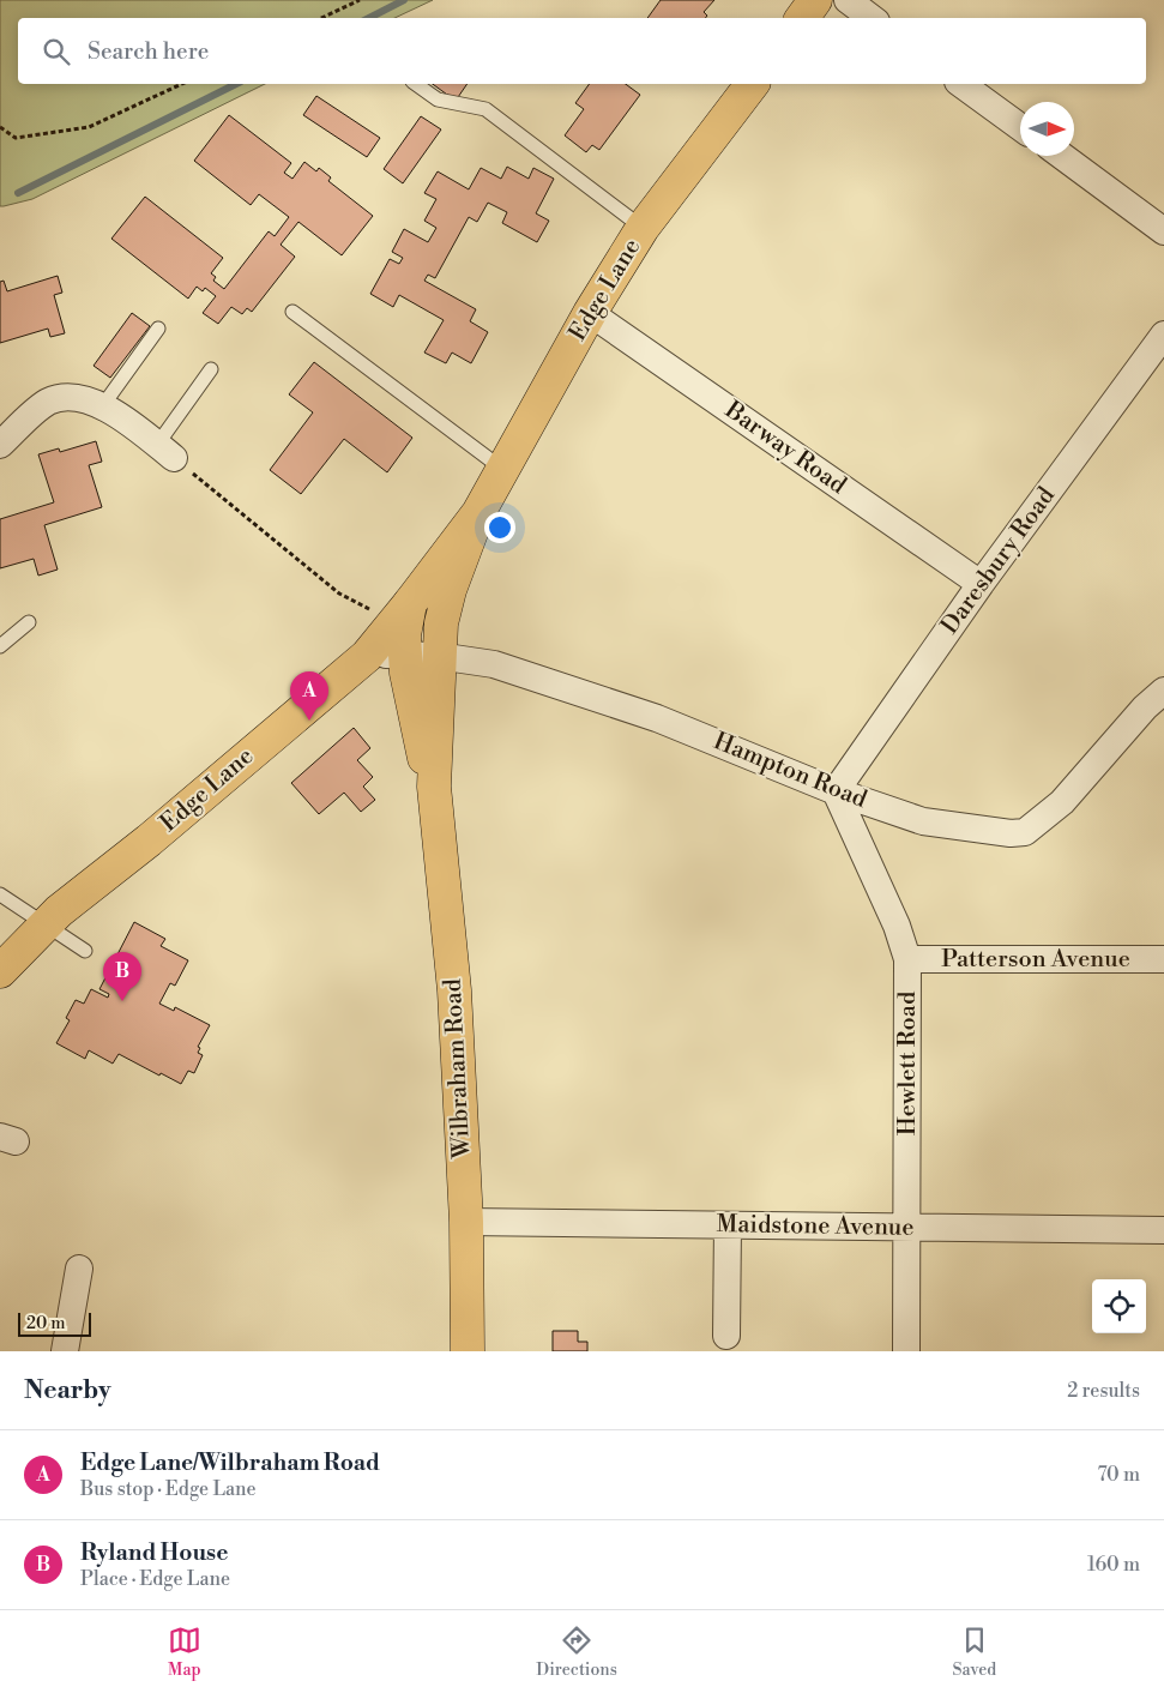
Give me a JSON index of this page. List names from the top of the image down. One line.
{"streets":{"main road":["Edge Lane","Wilbraham Road"],"street":["Barway Road","Daresbury Road","Hampton Road","Patterson Avenue","Hewlett Road","Maidstone Avenue"]},"crossings":[["Edge Lane","Barway Road"],["Edge Lane","Hampton Road"],["Edge Lane","Wilbraham Road"],["Barway Road","Daresbury Road"],["Daresbury Road","Hampton Road"],["Daresbury Road","Hewlett Road"],["Hampton Road","Hewlett Road"],["Patterson Avenue","Hewlett Road"],["Hewlett Road","Maidstone Avenue"],["Wilbraham Road","Maidstone Avenue"]],"scale_bar":"20 m","north":"right","page":{"search":"Search here","pins":["A","B"],"scale":"20 m","heading":["Nearby","2 results"],"list":[{"mark":"A","name":"Edge Lane/Wilbraham Road","note":"Bus stop · Edge Lane","value":"70 m"},{"mark":"B","name":"Ryland House","note":"Place · Edge Lane","value":"160 m"}],"nav":["Map","Directions","Saved"]}}
